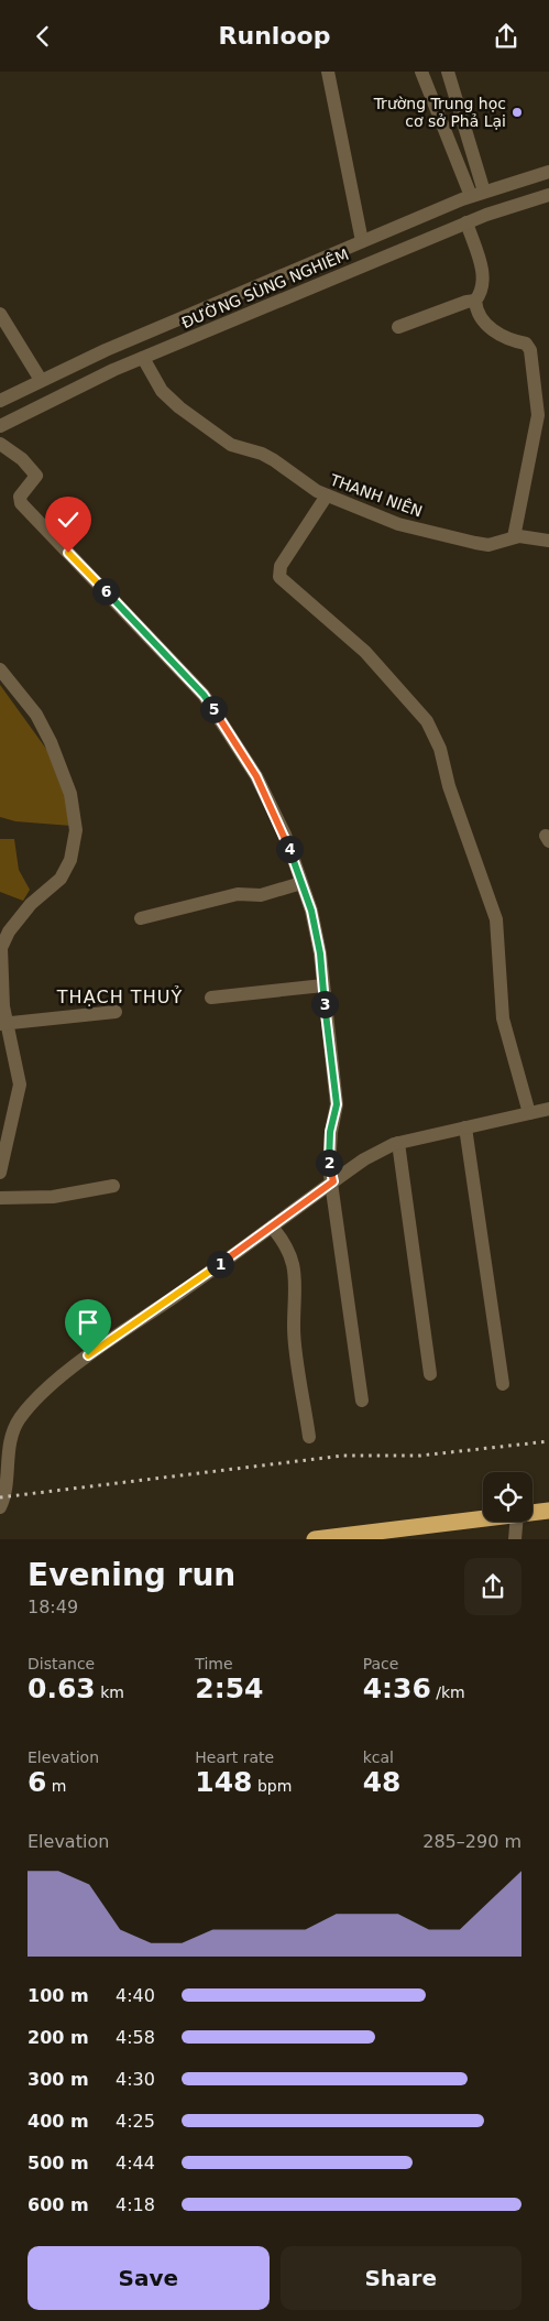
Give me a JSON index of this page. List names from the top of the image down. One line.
{"streets":{"street":["ĐƯỜNG SÙNG NGHIÊM","THANH NIÊN"]},"crossings":[["ĐƯỜNG SÙNG NGHIÊM","THANH NIÊN"]],"districts":["THẠCH THUỶ"],"places":["Trường Trung học cơ sở Phả Lại"],"page":{"header":"Runloop","pins":["6","5","4","3","2","1"],"heading":["Evening run","18:49"],"stats":[["Distance","0.63 km"],["Time","2:54"],["Pace","4:36 /km"],["Elevation","6 m"],["Heart rate","148 bpm"],["kcal","48"]],"chart":["Elevation","285–290 m"],"list":[{"name":"100 m","note":"4:40"},{"name":"200 m","note":"4:58"},{"name":"300 m","note":"4:30"},{"name":"400 m","note":"4:25"},{"name":"500 m","note":"4:44"},{"name":"600 m","note":"4:18"}],"buttons":["Save","Share"]}}
